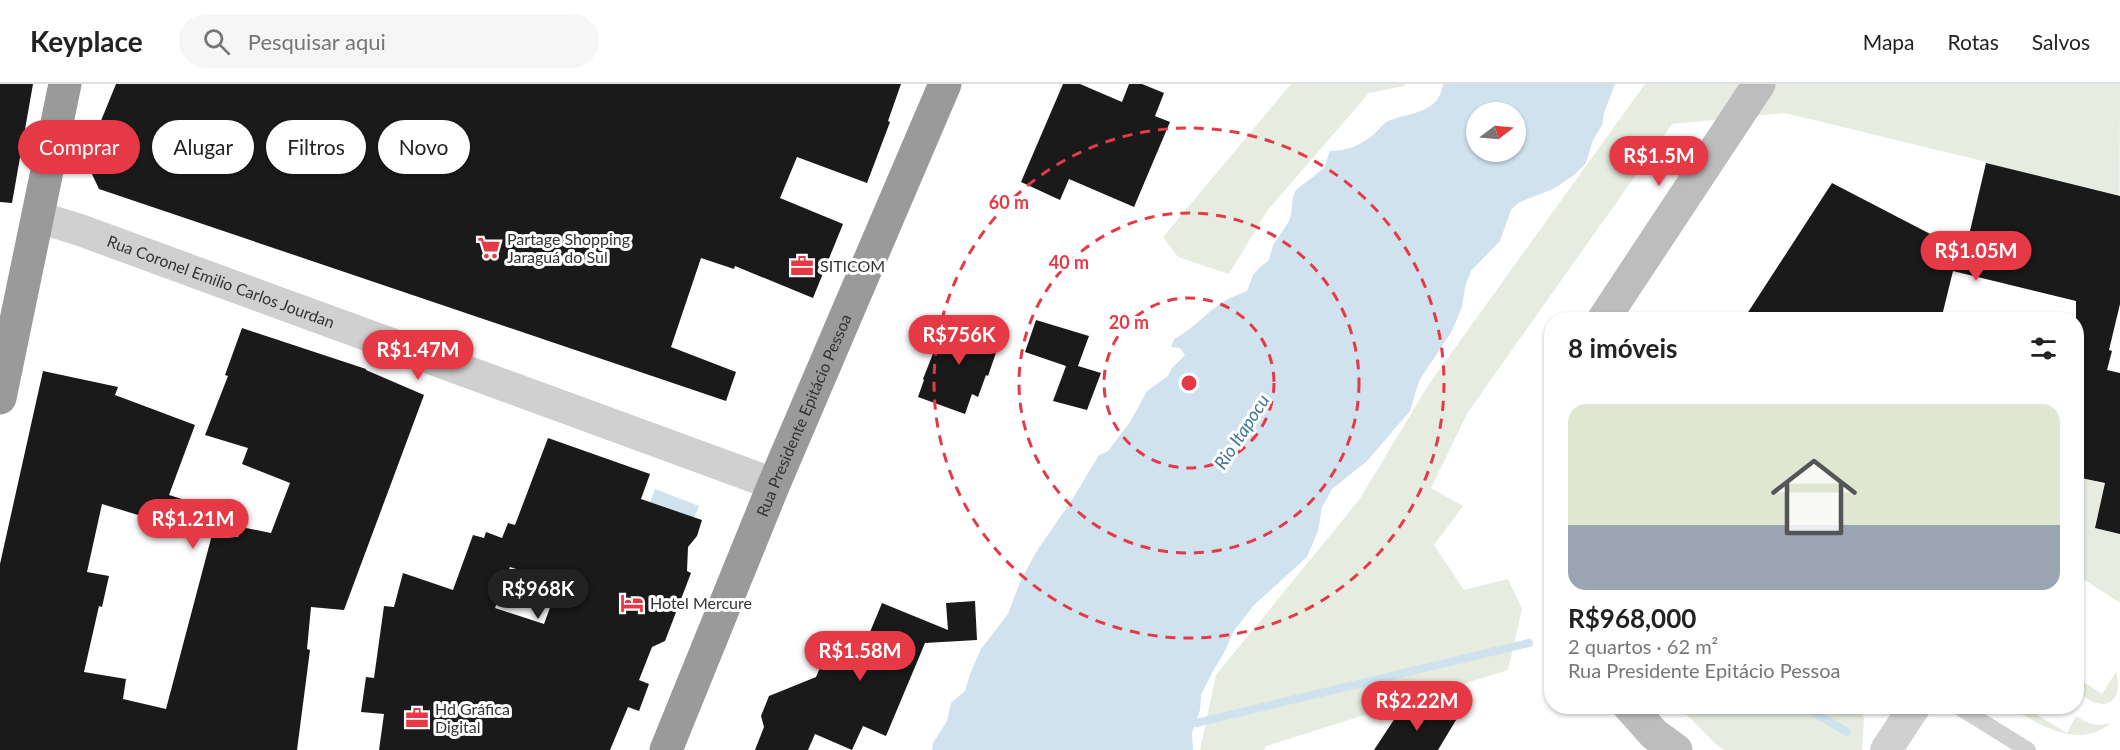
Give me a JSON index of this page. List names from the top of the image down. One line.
{"streets":{"highway":["Rua Presidente Epitácio Pessoa"],"street":["Rua Coronel Emilio Carlos Jourdan"]},"crossings":[["Rua Coronel Emilio Carlos Jourdan","Rua Presidente Epitácio Pessoa"]],"water":["Rio Itapocu"],"places":{"supermarket":["Partage Shopping Jaraguá do Sul"],"office":["SITICOM","Hd Gráfica Digital"],"hotel":["Hotel Mercure"]},"north":"right","page":{"header":"Keyplace","search":"Pesquisar aqui","nav":["Mapa","Rotas","Salvos"],"chip":["Comprar","Alugar","Filtros","Novo"],"price":["R$1.5M","R$1.05M","R$756K","R$1.47M","R$1.21M","R$968K","R$1.58M","R$2.22M"],"heading":"8 imóveis","list":[{"name":"R$968,000","note":"2 quartos · 62 m² · Rua Presidente Epitácio Pessoa"}]},"rings":["60 m","40 m","20 m"]}
